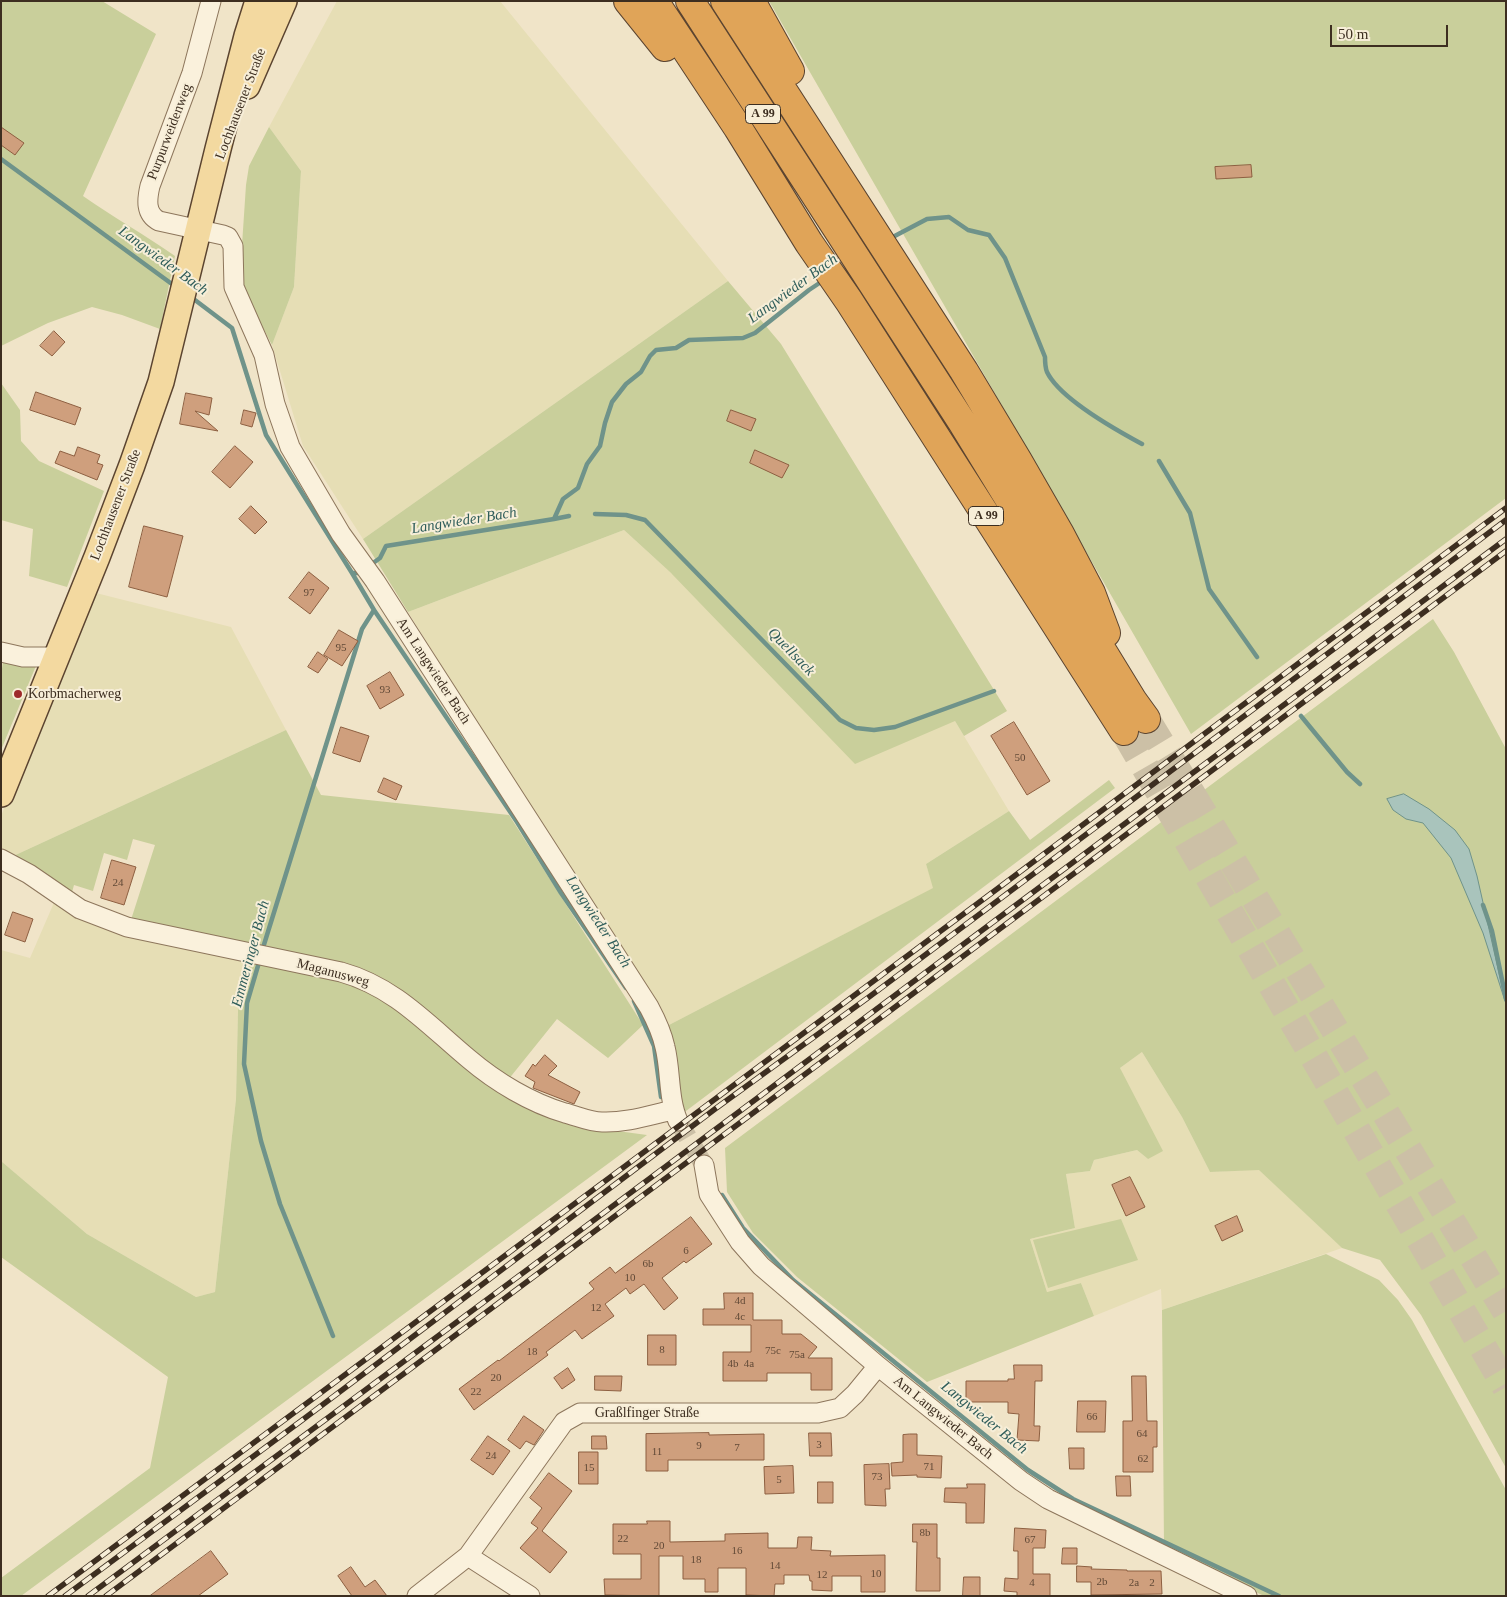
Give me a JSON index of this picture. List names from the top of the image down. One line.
{"streets":{"highway":["A 99"],"main road":["Lochhausener Straße"],"street":["Purpurweidenweg","Am Langwieder Bach","Maganusweg","Graßlfinger Straße"]},"crossings":[["Lochhausener Straße","Purpurweidenweg"],["Lochhausener Straße","Am Langwieder Bach"],["Purpurweidenweg","Am Langwieder Bach"],["Am Langwieder Bach","Maganusweg"],["Am Langwieder Bach","Graßlfinger Straße"]],"water":["Langwieder Bach","Quellsack","Emmeringer Bach"],"places":["Korbmacherweg"],"house_numbers":["97","95","93","50","24","6","6b","10","4d","12","4c","8","75c","18","75a","4b","4a","20","22","66","64","3","9","7","11","24","62","71","15","73","5","8b","22","67","20","16","18","14","10","12","2b","4","2a","2"],"scale_bar":"50 m"}
